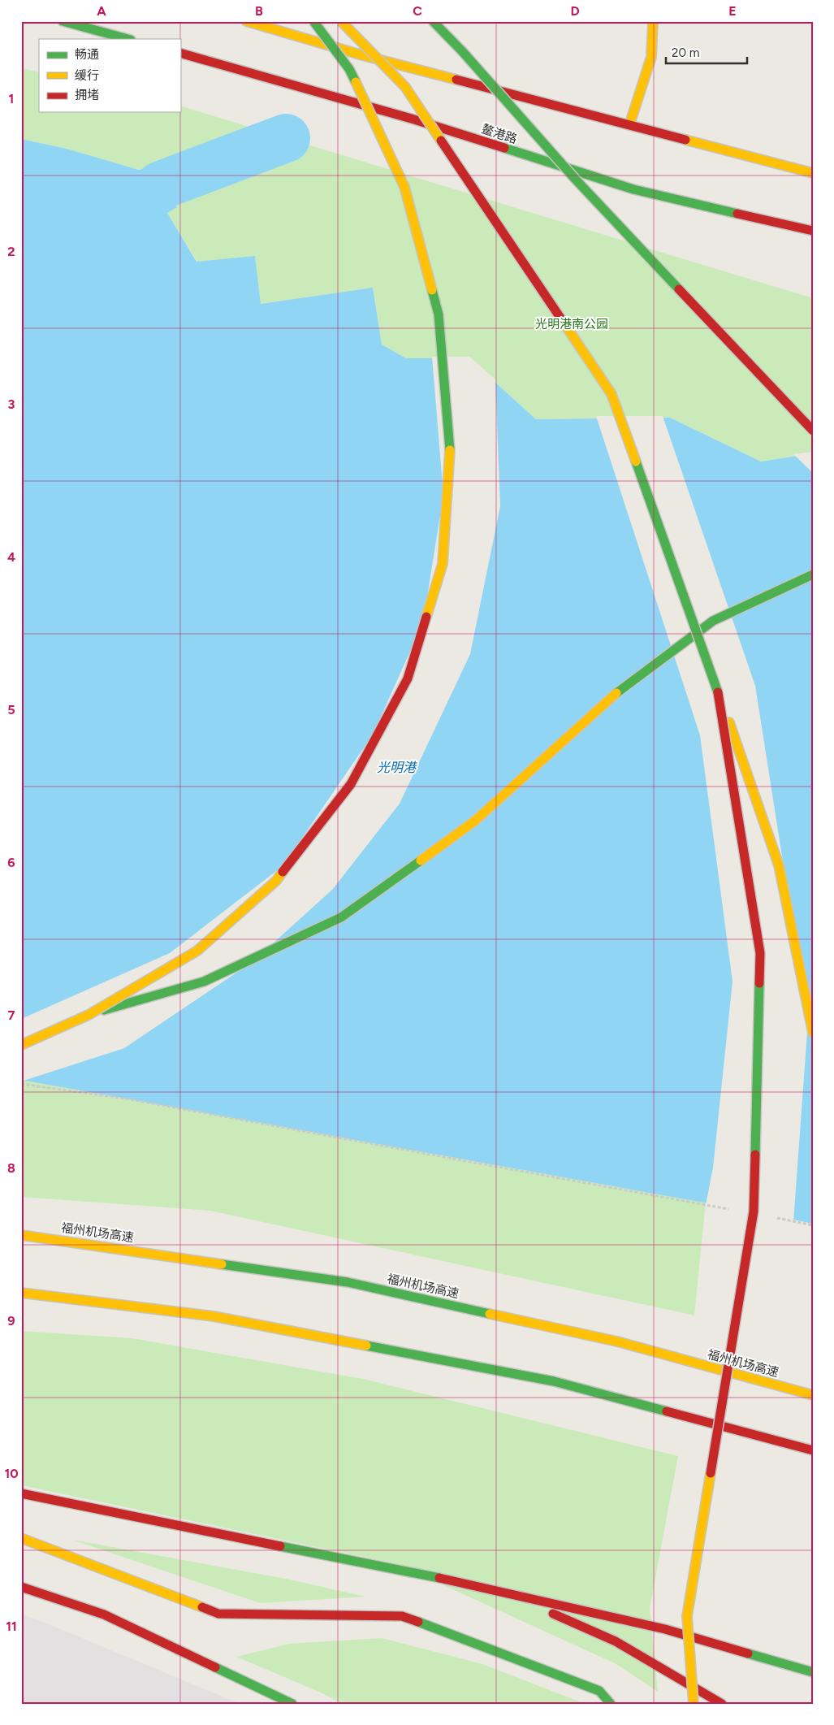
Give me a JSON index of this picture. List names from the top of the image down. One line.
{"streets":{"main road":["鳌港路","福州机场高速"]},"water":["光明港"],"parks":["光明港南公园"],"legend":["畅通","缓行","拥堵"],"scale_bar":"20 m","grid":{"columns":["A","B","C","D","E"],"rows":["1","2","3","4","5","6","7","8","9","10","11"]}}
